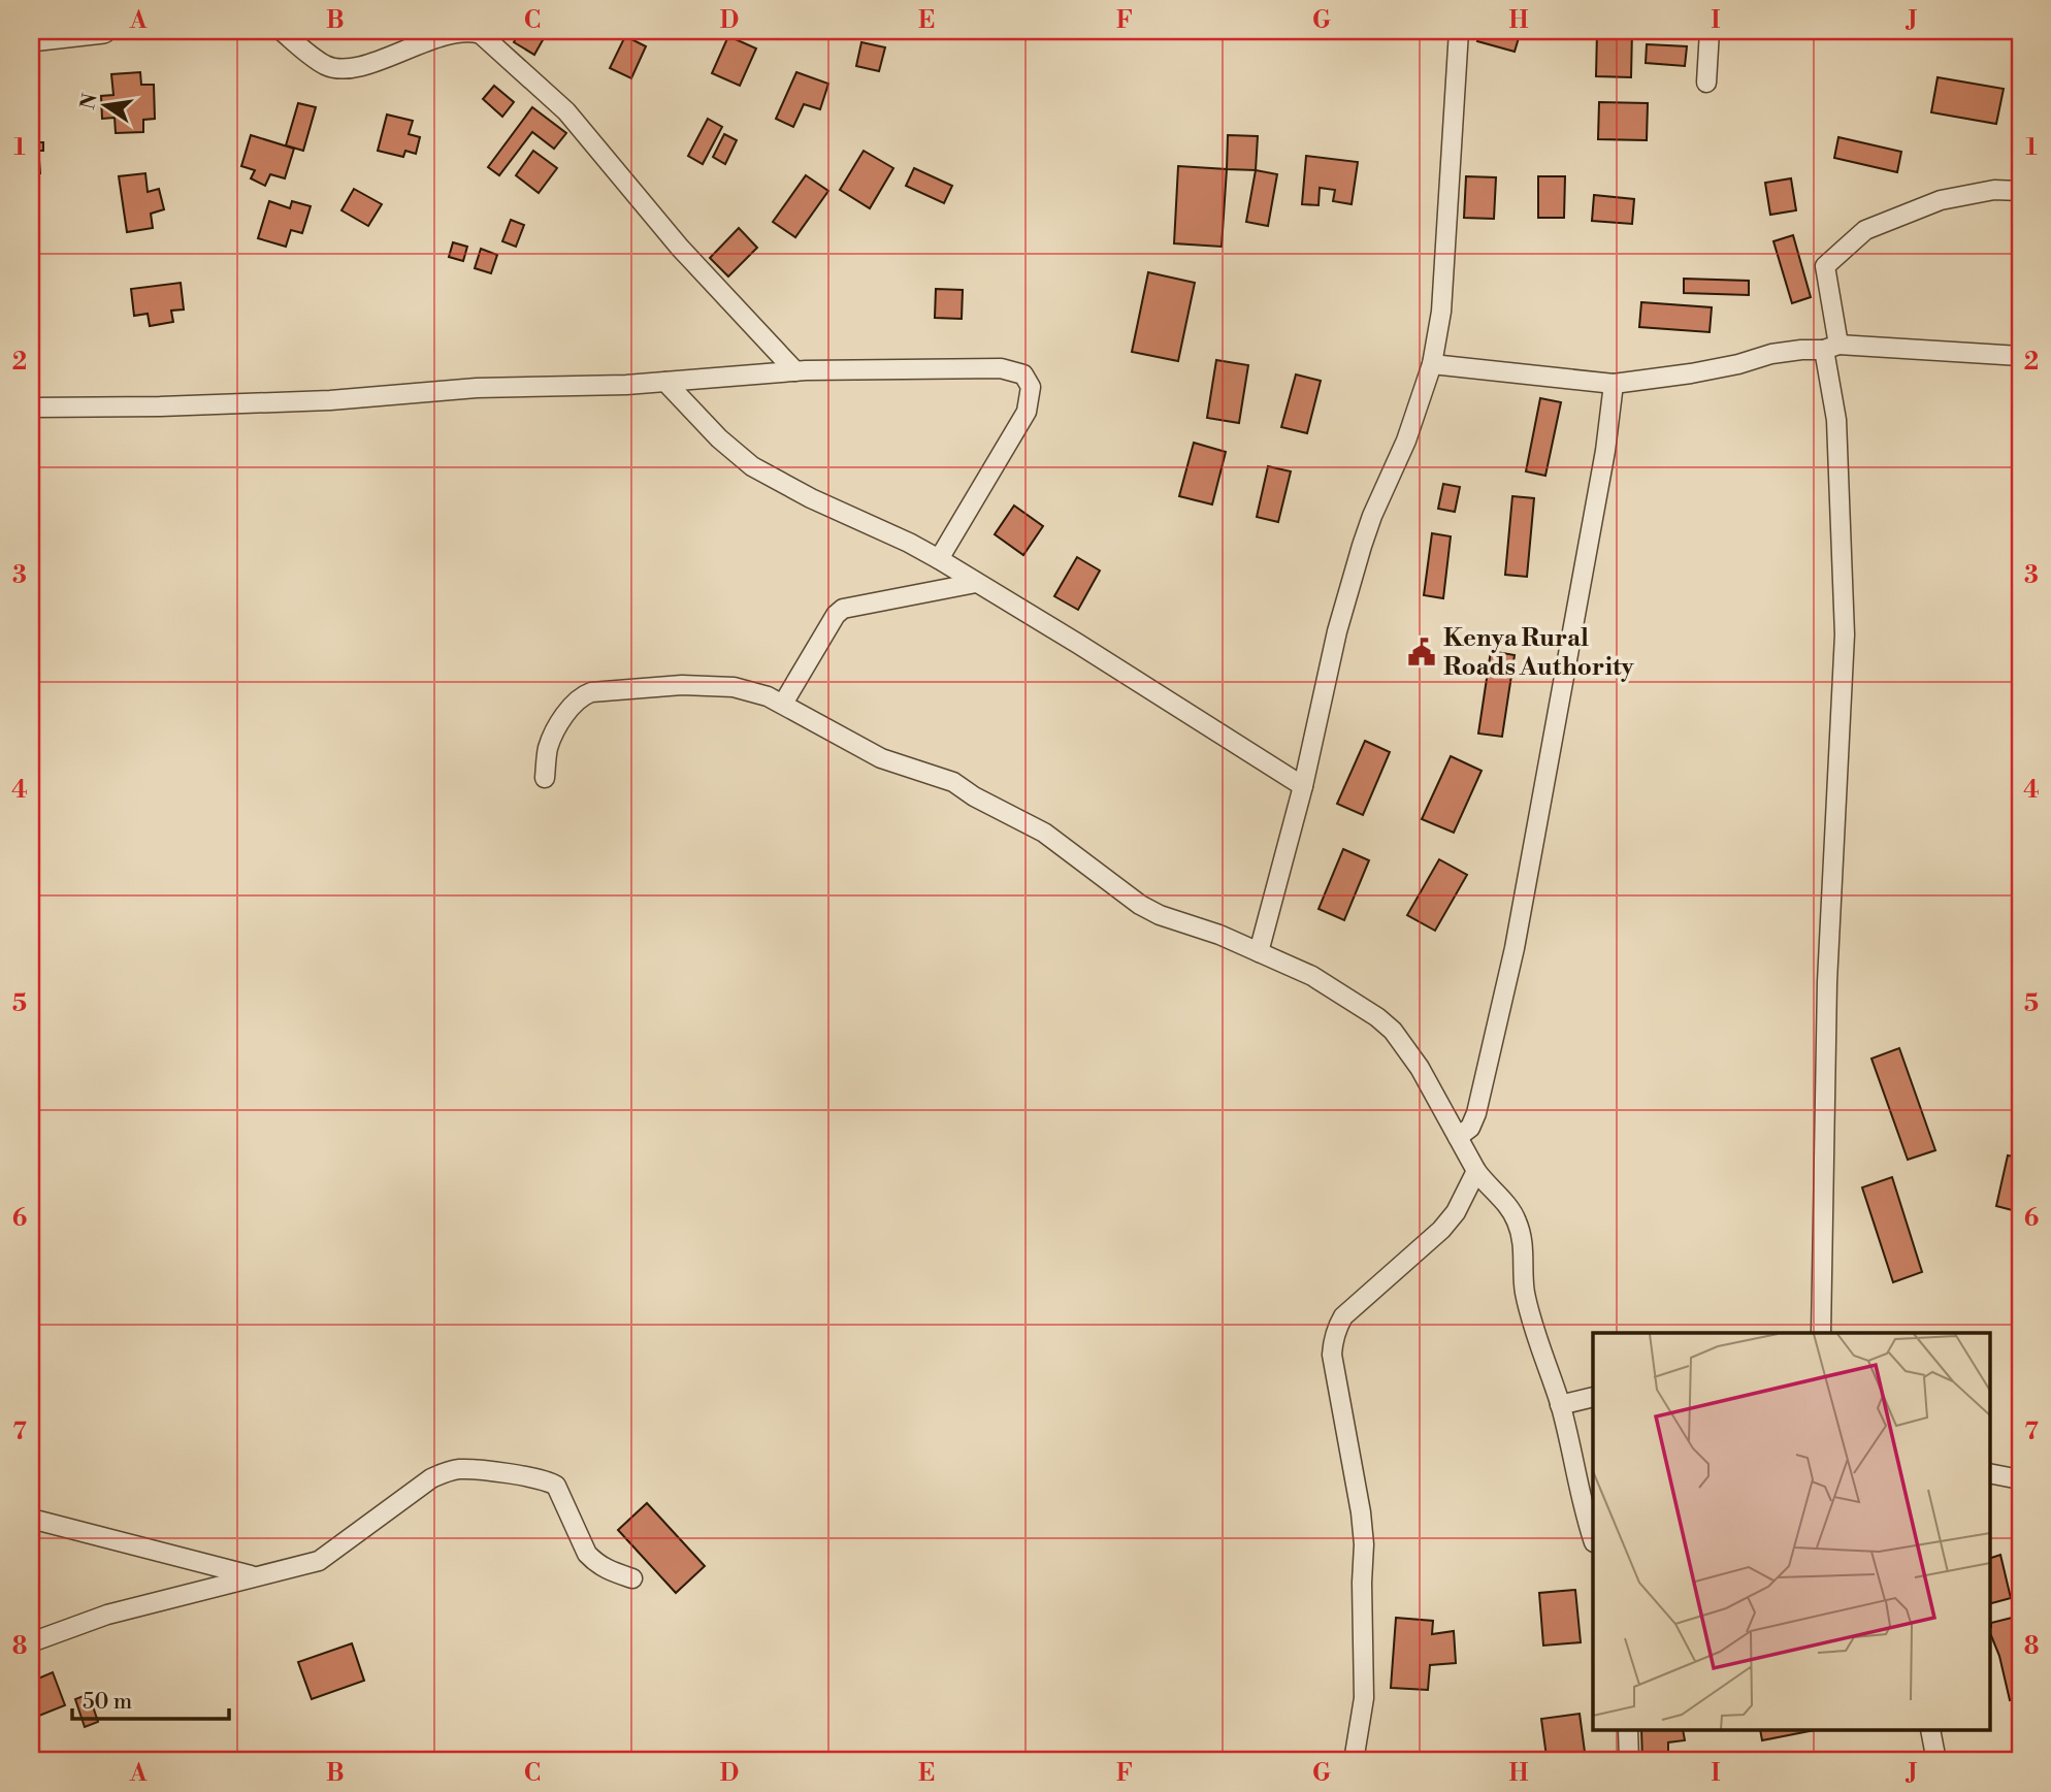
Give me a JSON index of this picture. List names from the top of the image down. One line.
{"places":{"public building":["Kenya Rural Roads Authority"]},"scale_bar":"50 m","north":"left","grid":{"columns":["A","B","C","D","E","F","G","H","I","J"],"rows":["1","2","3","4","5","6","7","8"]}}
